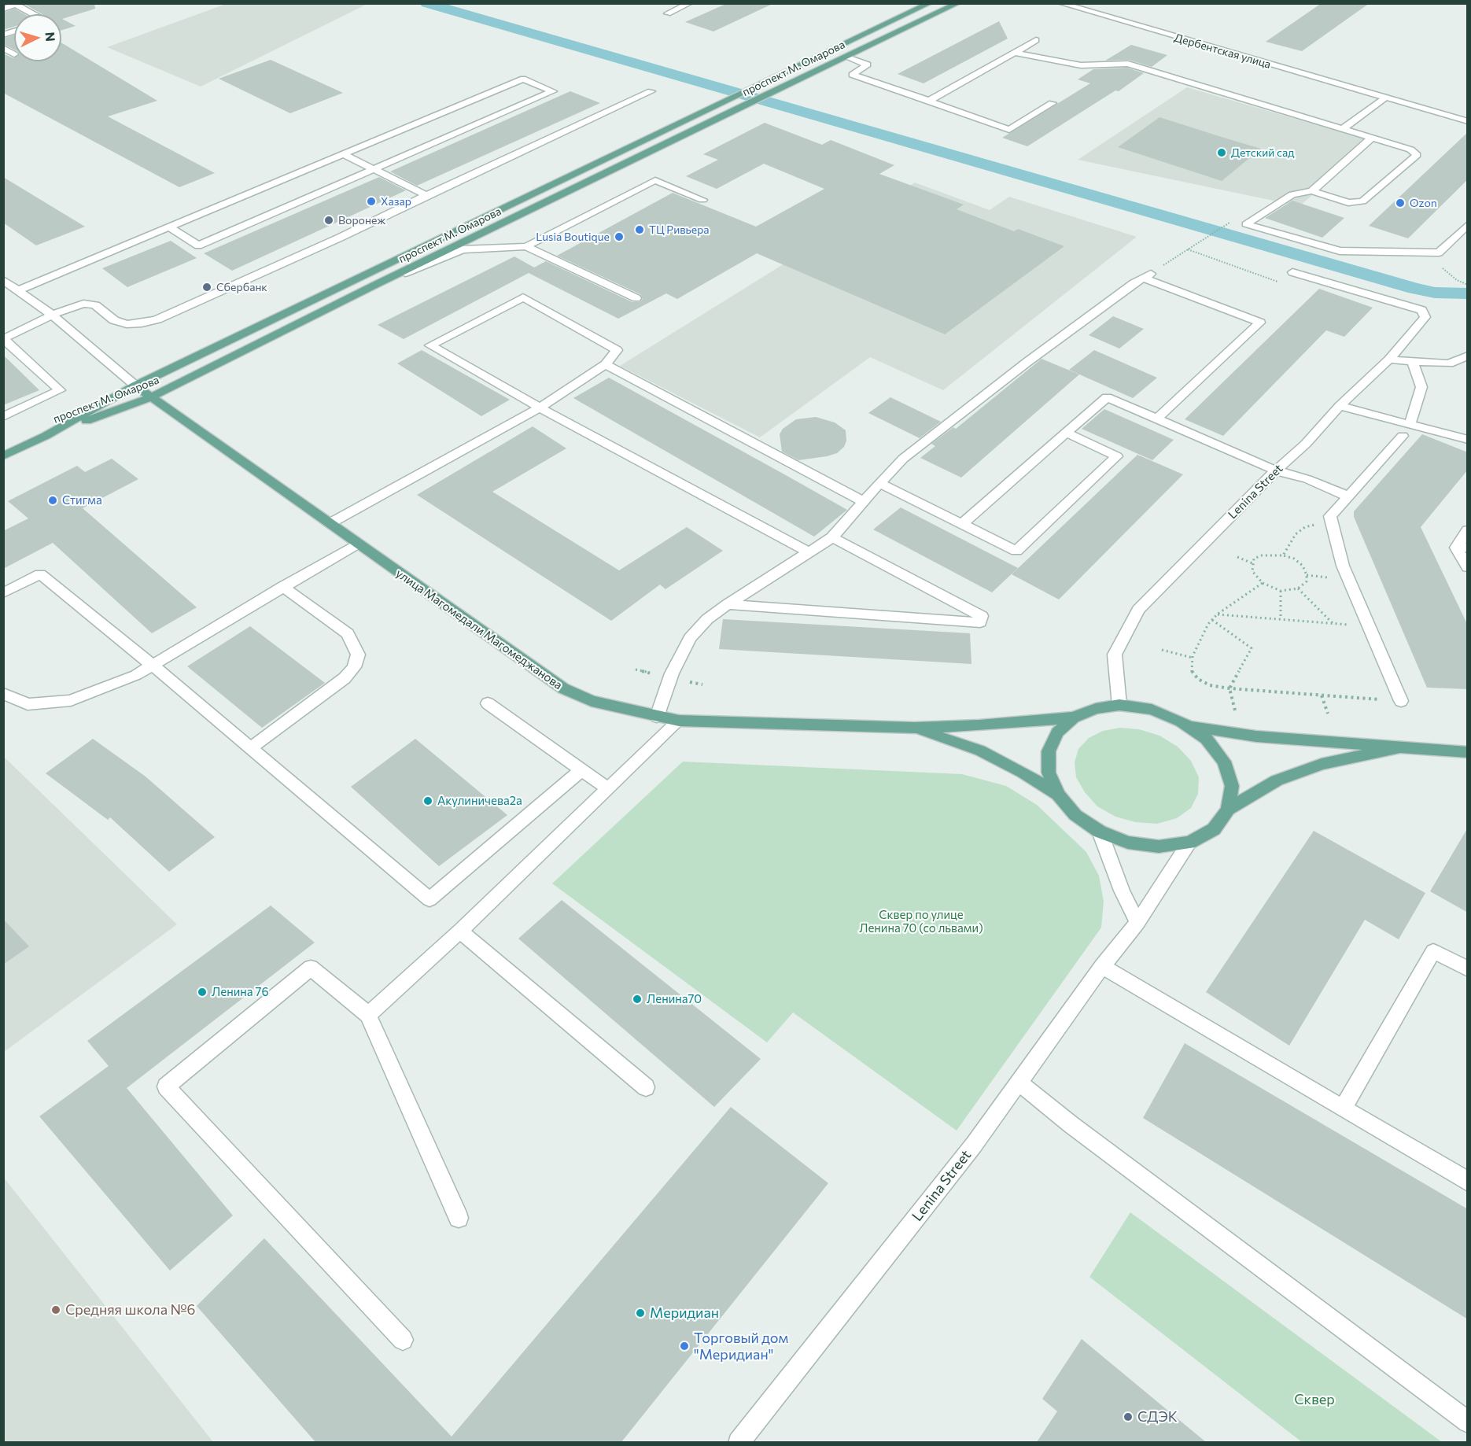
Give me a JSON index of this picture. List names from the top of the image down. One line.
{"streets":{"main road":["проспект М. Омарова","улица Магомедали Магомеджанова"],"street":["Дербентская улица","Lenina Street"]},"crossings":[["проспект М. Омарова","улица Магомедали Магомеджанова"],["Lenina Street","улица Магомедали Магомеджанова"]],"parks":["Сквер по улице Ленина 70 (со львами)","Сквер"],"places":["Детский сад","Хазар","Ozon","Воронеж","ТЦ Ривьера","Lusia Boutique","Сбербанк","Стигма","Акулиничева2а","Ленина 76","Ленина70","Средняя школа №6","Меридиан","Торговый дом \"Меридиан\"","СДЭК"],"north":"right"}
